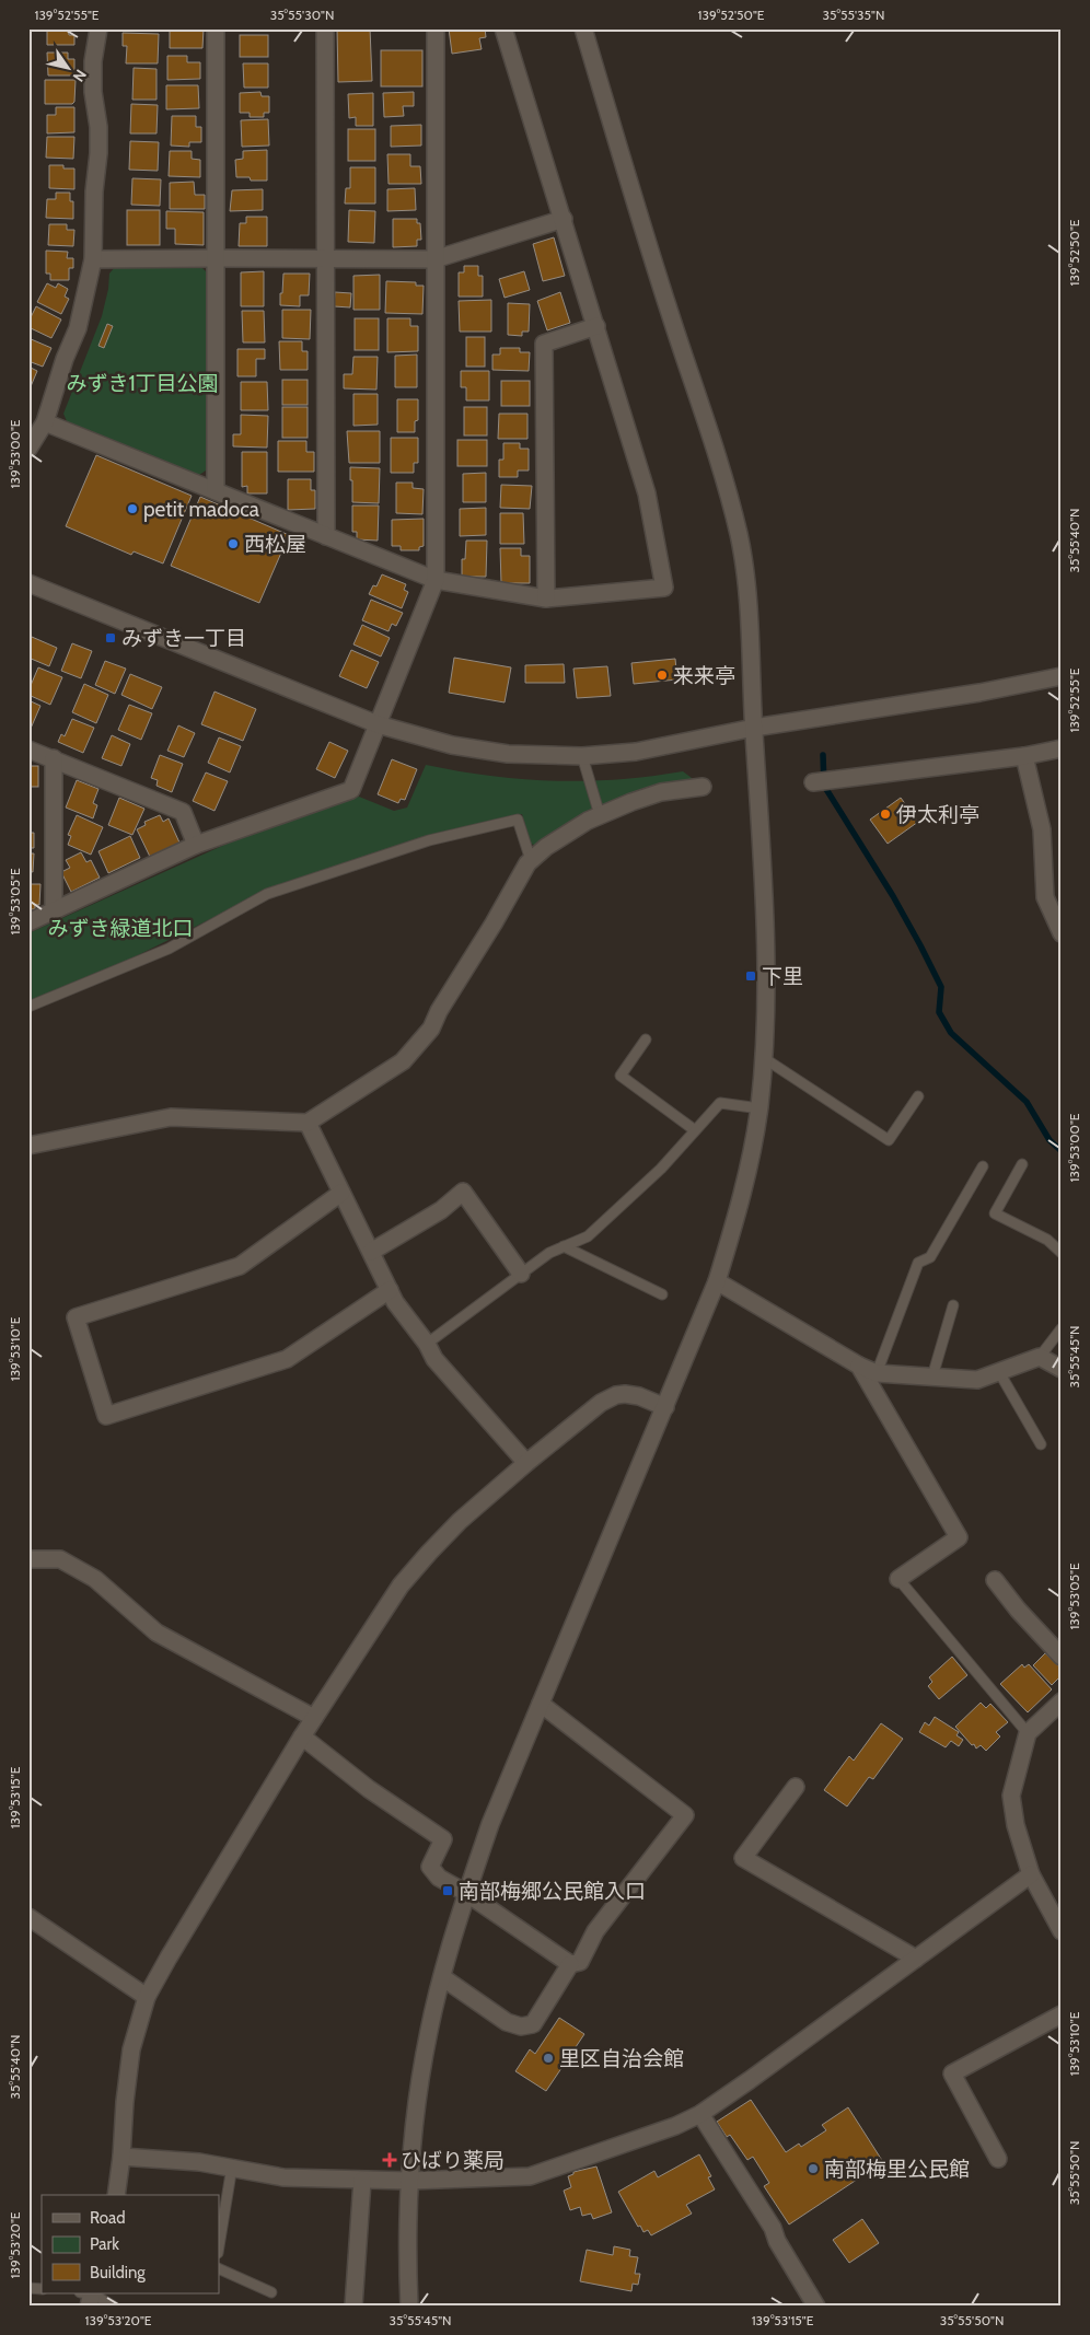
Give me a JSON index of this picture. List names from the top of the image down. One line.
{"parks":["みずき1丁目公園","みずき緑道北口"],"places":{"other":["petit madoca","西松屋","来来亭","伊太利亭","里区自治会館","南部梅里公民館"],"transit":["みずき一丁目","下里","南部梅郷公民館入口"],"health":["ひばり薬局"]},"legend":["Road","Park","Building"],"north":"bottom right","coordinates":["139°52'55\"E","35°55'30\"N","139°52'50\"E","35°55'35\"N","139°53'00\"E","35°55'40\"N","139°53'05\"E","139°53'10\"E","35°55'45\"N","139°53'15\"E","35°55'50\"N","139°53'20\"E"]}
